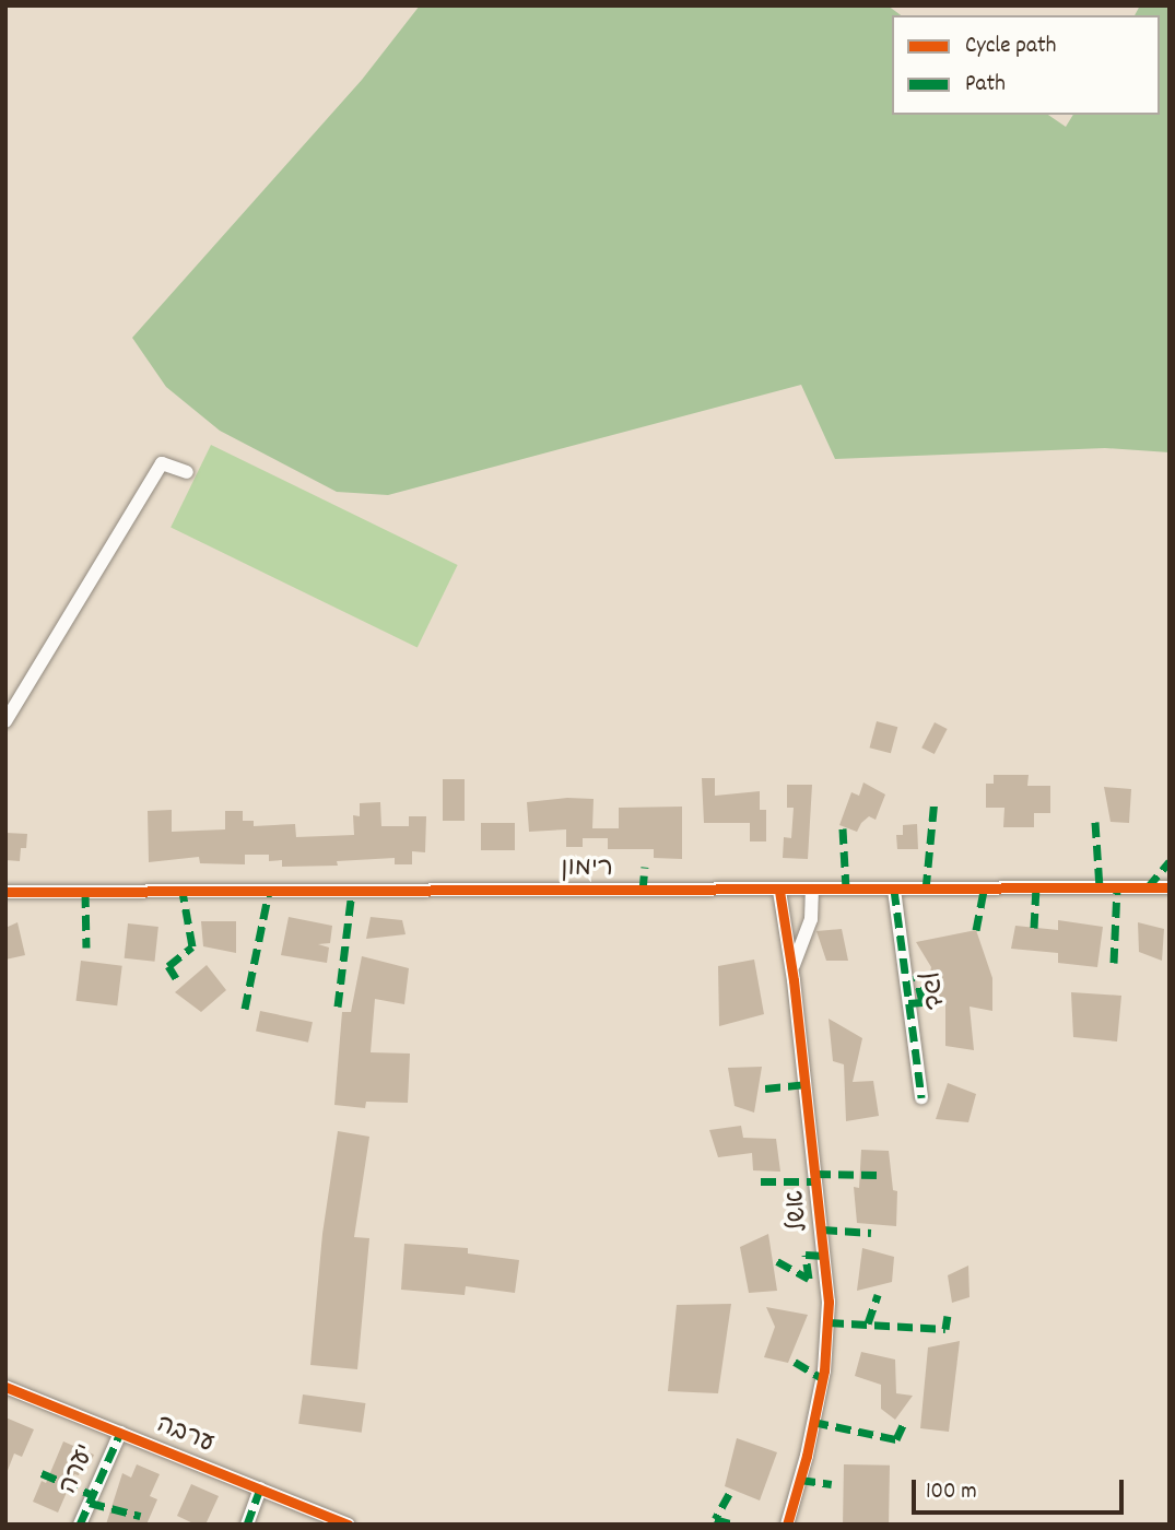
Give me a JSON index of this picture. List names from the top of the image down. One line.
{"streets":{"street":["רימון","גפן","אשל","ערבה","יערה"]},"crossings":[["רימון","גפן"],["רימון","אשל"],["ערבה","יערה"]],"legend":["Cycle path","Path"],"scale_bar":"100 m"}
